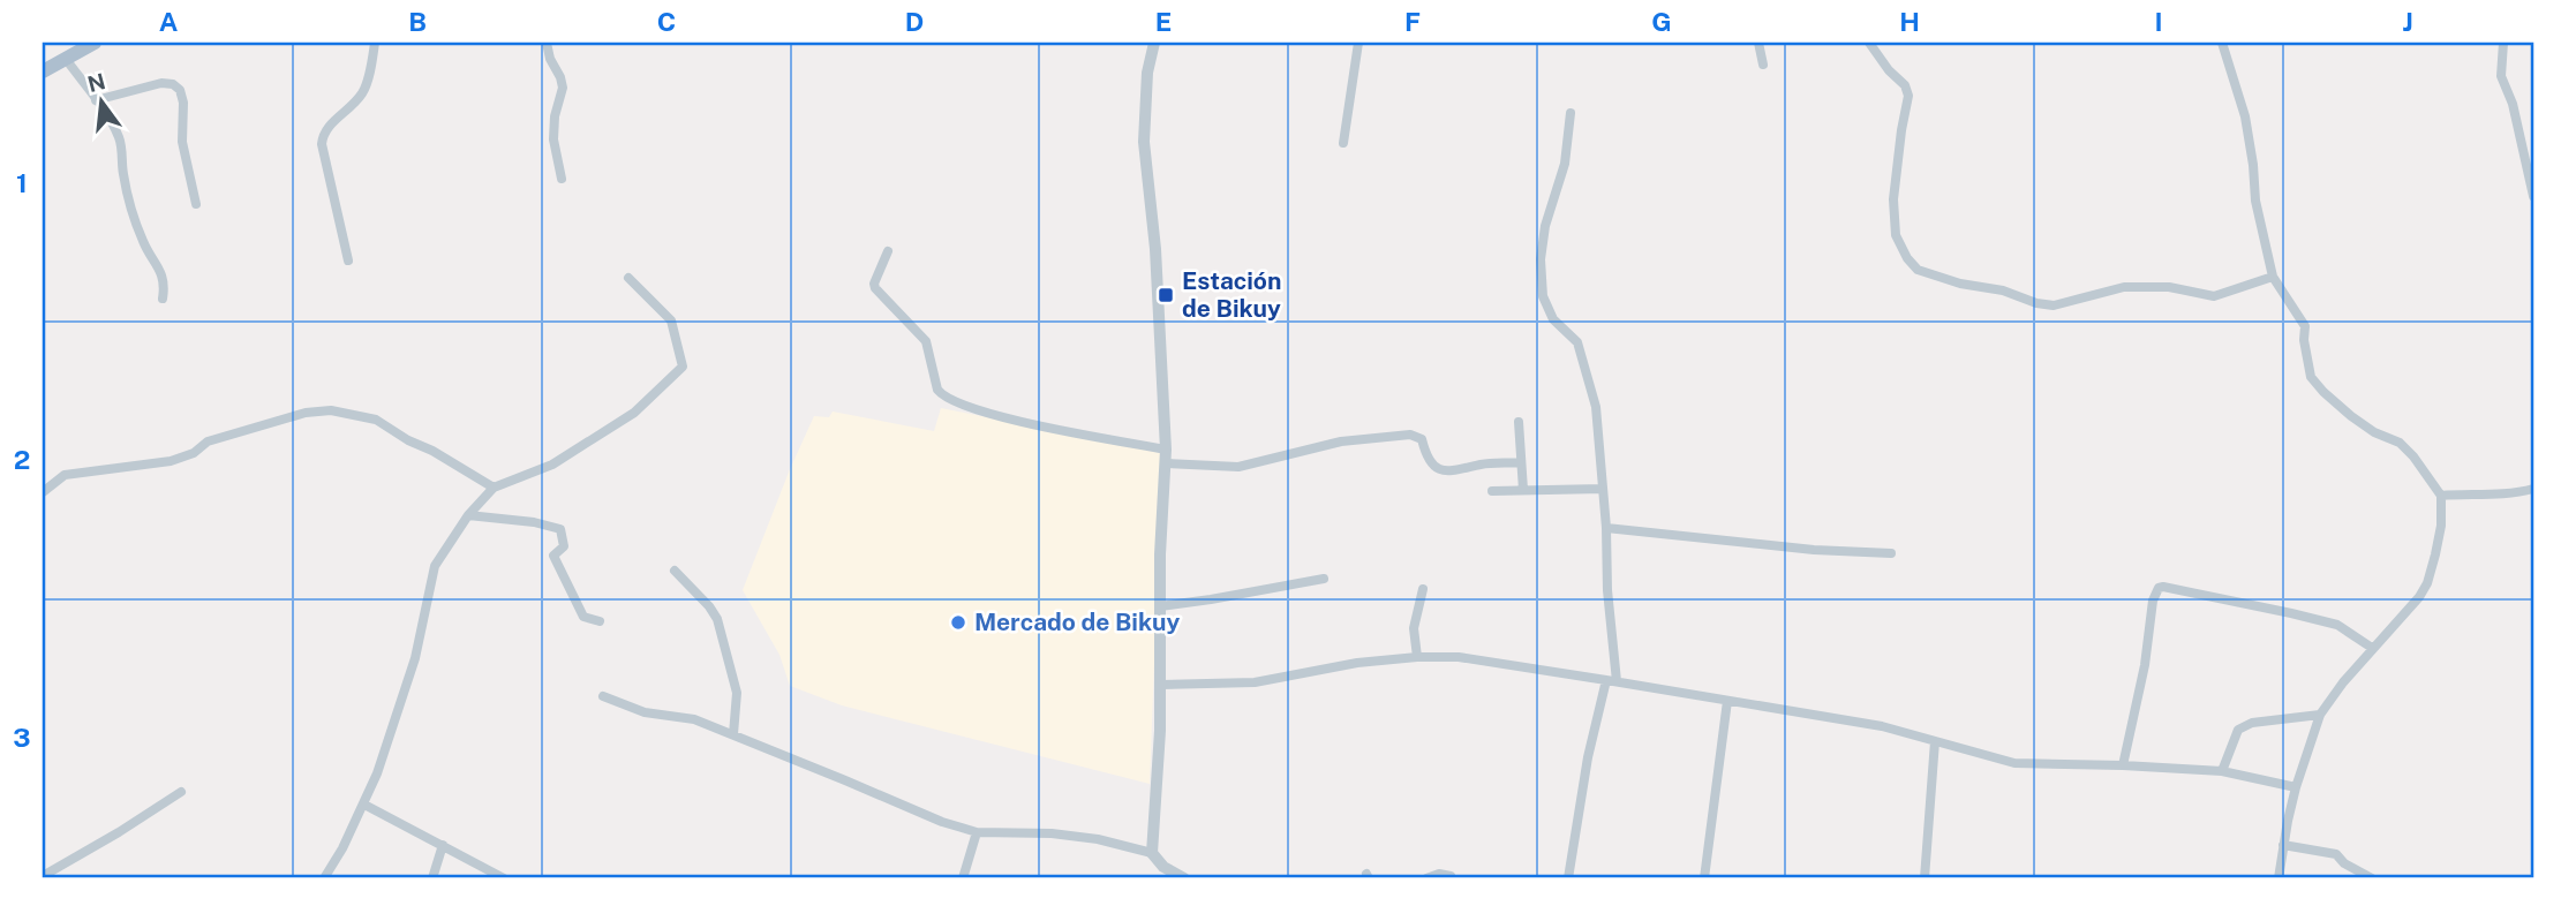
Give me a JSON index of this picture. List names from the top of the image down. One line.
{"places":{"transit":["Estación de Bikuy"],"other":["Mercado de Bikuy"]},"north":"top","grid":{"columns":["A","B","C","D","E","F","G","H","I","J"],"rows":["1","2","3"]}}
